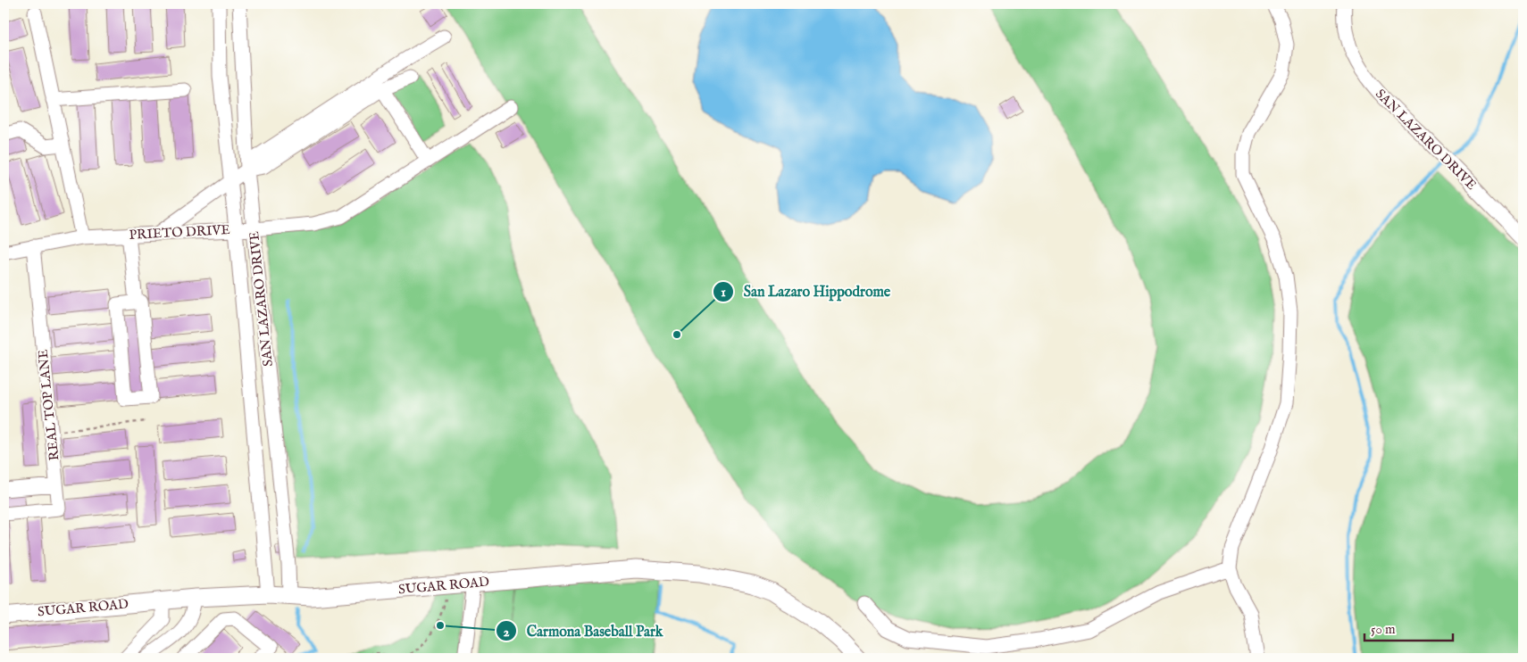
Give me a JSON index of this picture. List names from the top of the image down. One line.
{"streets":{"main road":["SUGAR ROAD"],"street":["SAN LAZARO DRIVE","PRIETO DRIVE","REAL TOP LANE"]},"crossings":[["SAN LAZARO DRIVE","PRIETO DRIVE"],["SAN LAZARO DRIVE","SUGAR ROAD"],["PRIETO DRIVE","REAL TOP LANE"]],"places":["San Lazaro Hippodrome","Carmona Baseball Park"],"scale_bar":"50 m"}
